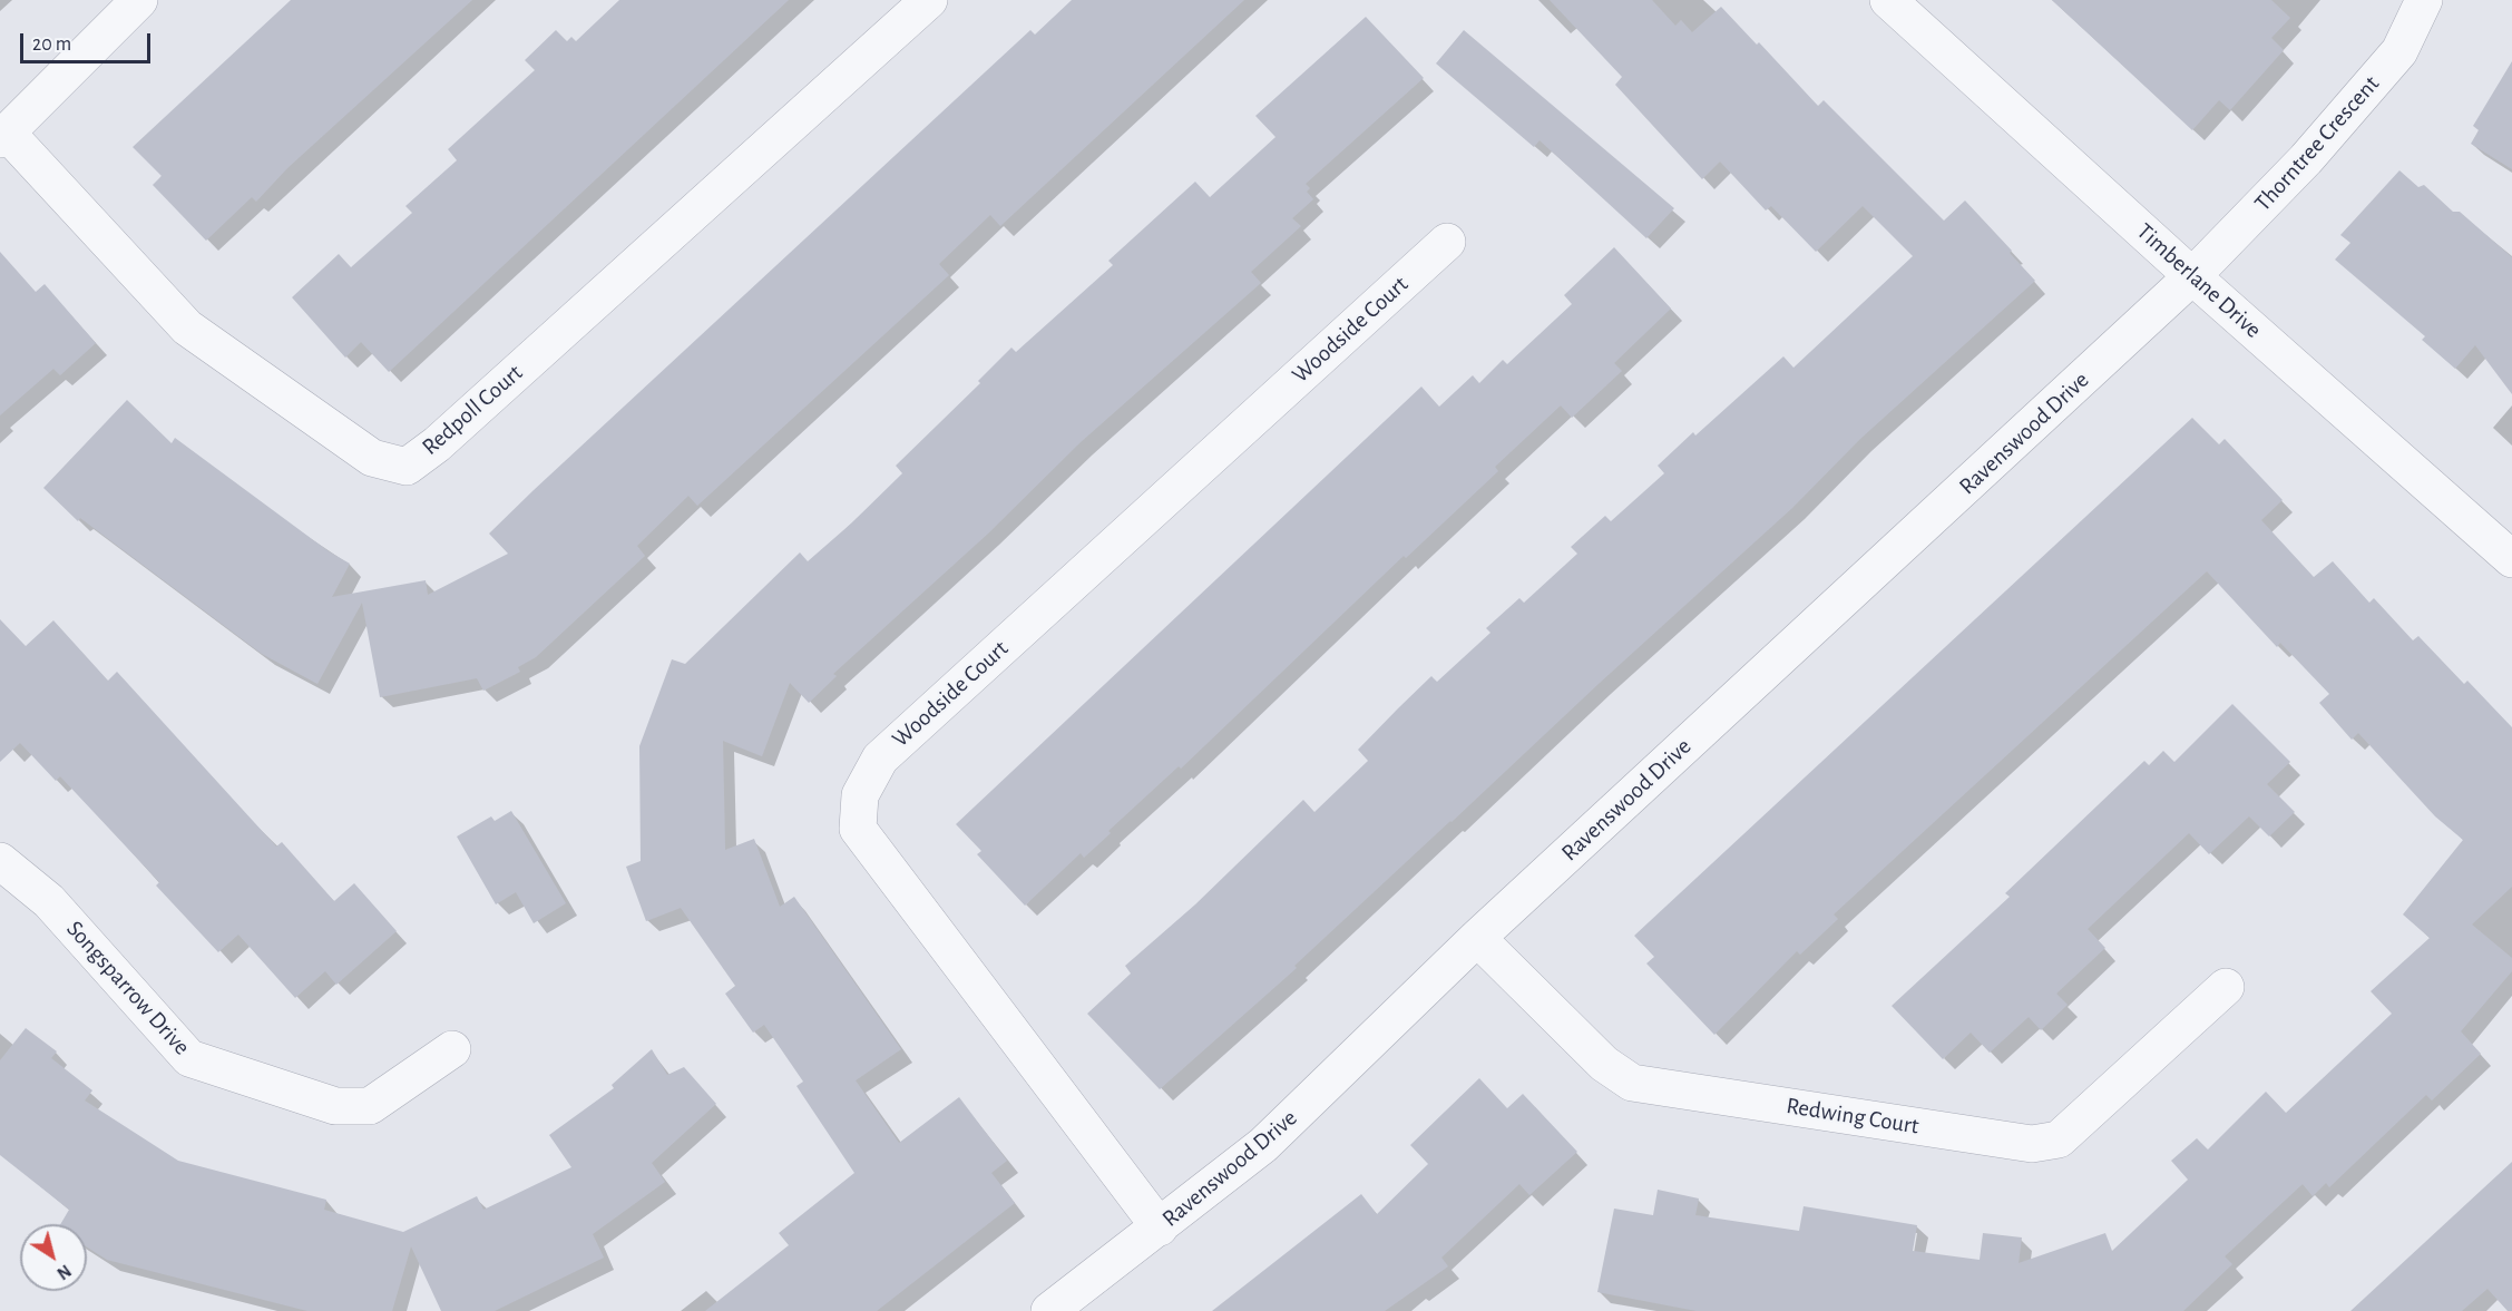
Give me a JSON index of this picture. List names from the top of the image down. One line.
{"streets":{"street":["Thorntree Crescent","Timberlane Drive","Woodside Court","Redpoll Court","Ravenswood Drive","Songsparrow Drive","Redwing Court"]},"crossings":[["Thorntree Crescent","Timberlane Drive"],["Thorntree Crescent","Ravenswood Drive"],["Timberlane Drive","Ravenswood Drive"],["Woodside Court","Ravenswood Drive"],["Ravenswood Drive","Redwing Court"]],"scale_bar":"20 m","north":"bottom right"}
